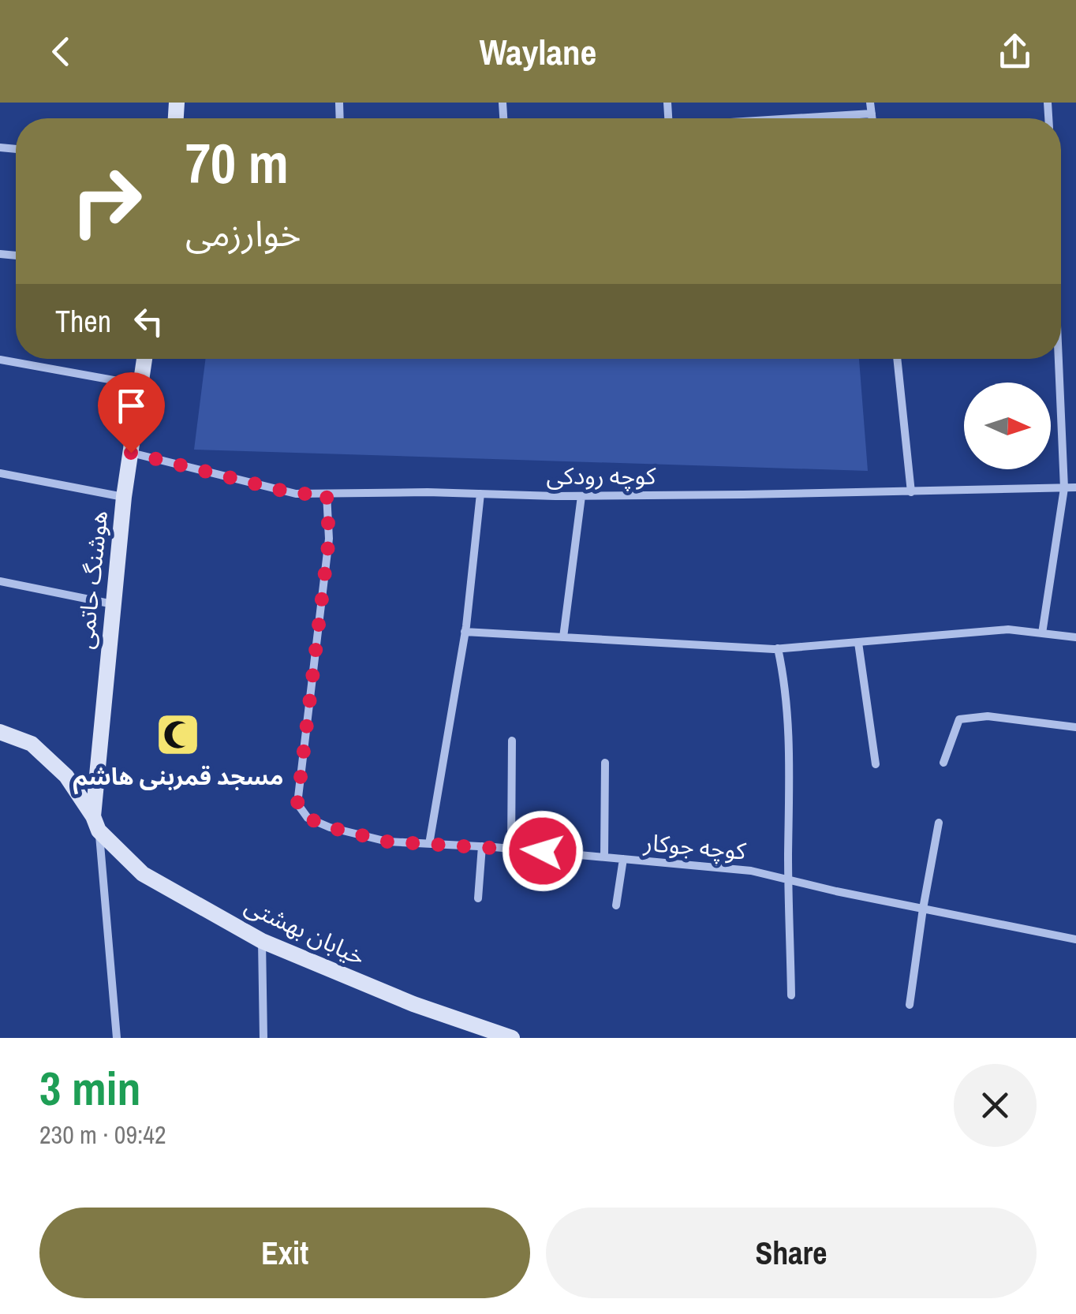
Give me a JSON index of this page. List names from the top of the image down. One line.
{"streets":{"main road":["هوشنگ حاتمی","خیابان بهشتی"],"street":["کوچه رودکی","کوچه جوکار"]},"crossings":[["کوچه رودکی","هوشنگ حاتمی"],["کوچه رودکی","کوچه جوکار"],["هوشنگ حاتمی","خیابان بهشتی"]],"places":{"mosque":["مسجد قمربنی هاشم"]},"north":"right","page":{"header":"Waylane","turn":["70 m","خوارزمی"],"then":"Then","heading":["3 min","230 m · 09:42"],"buttons":["Exit","Share"]}}
